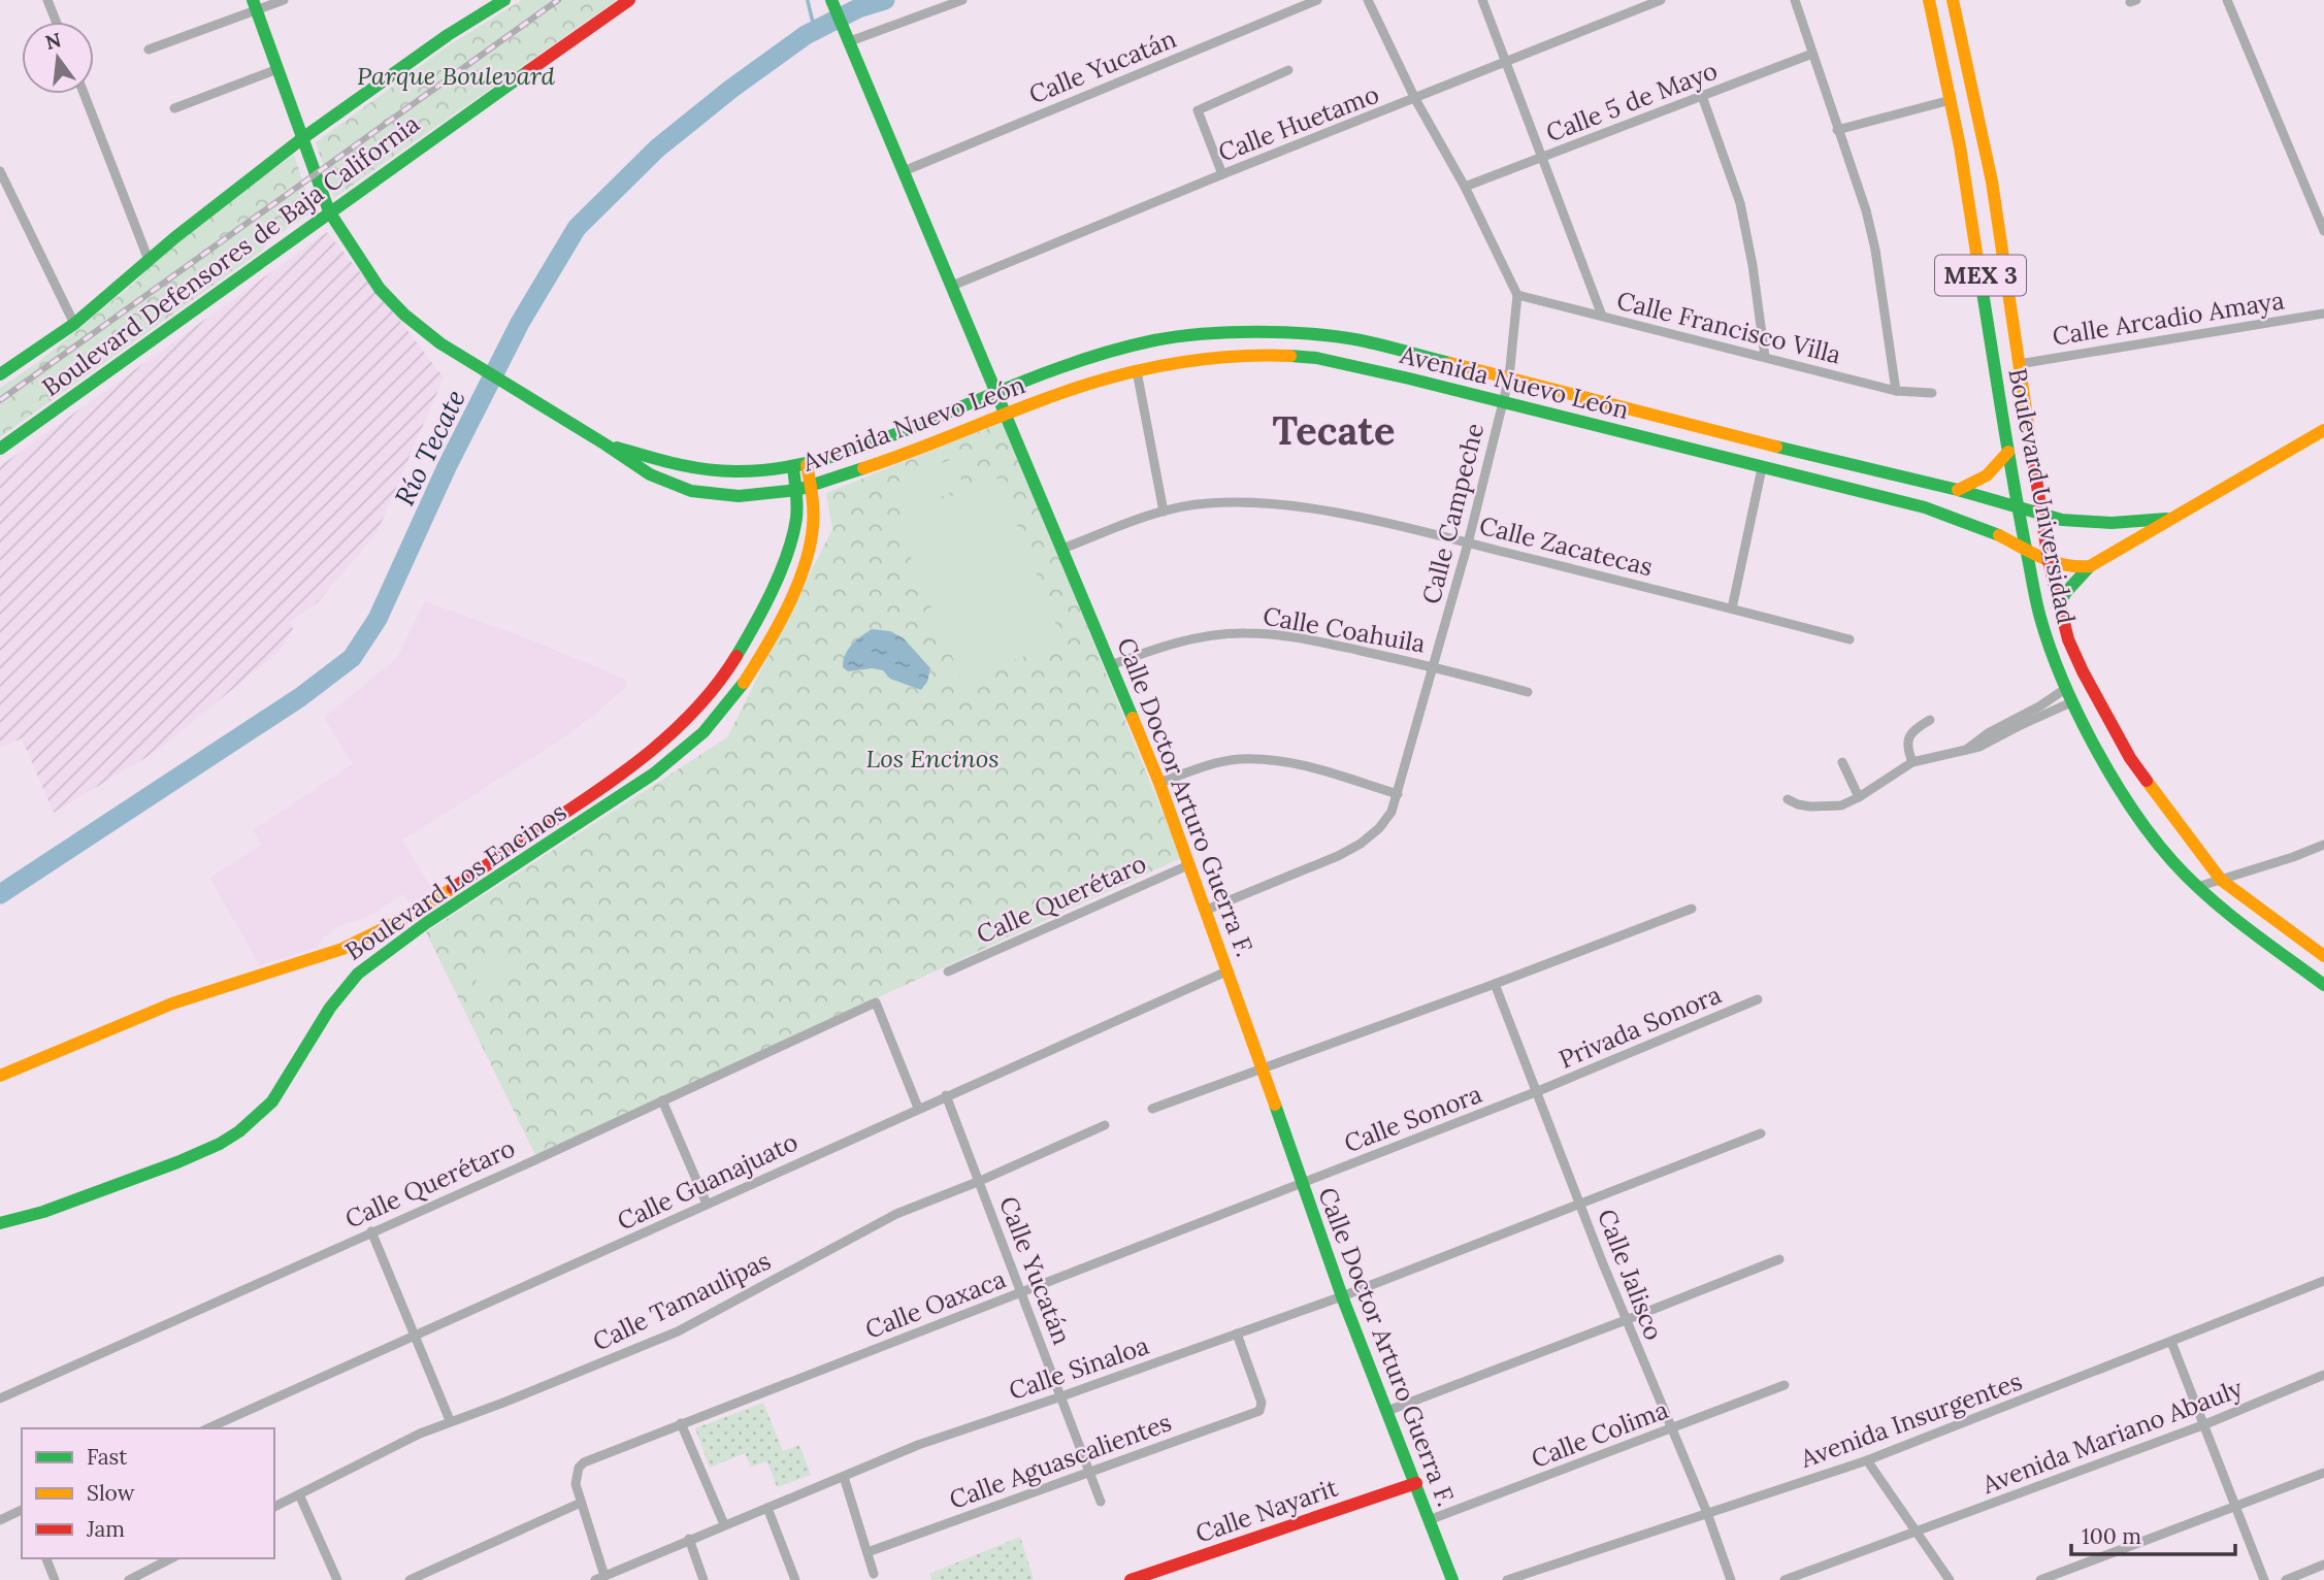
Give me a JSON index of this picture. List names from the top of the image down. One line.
{"streets":{"main road":["Boulevard Defensores de Baja California","MEX 3","Avenida Nuevo León","Boulevard Universidad","Calle Doctor Arturo Guerra F.","Boulevard Los Encinos","Calle Nayarit"],"street":["Calle Yucatán","Calle 5 de Mayo","Calle Huetamo","Calle Arcadio Amaya","Calle Francisco Villa","Calle Campeche","Calle Zacatecas","Calle Coahuila","Calle Querétaro","Privada Sonora","Calle Sonora","Calle Guanajuato","Calle Jalisco","Calle Tamaulipas","Calle Oaxaca","Calle Sinaloa","Avenida Insurgentes","Calle Colima","Avenida Mariano Abauly","Calle Aguascalientes"]},"crossings":[["Calle Yucatán","Calle Doctor Arturo Guerra F."],["Calle Yucatán","Calle Guanajuato"],["Calle Yucatán","Calle Tamaulipas"],["Calle Yucatán","Calle Oaxaca"],["Calle Yucatán","Calle Sinaloa"],["Calle Yucatán","Calle Aguascalientes"],["Calle Huetamo","Calle Doctor Arturo Guerra F."],["Calle Arcadio Amaya","Boulevard Universidad"],["Calle Francisco Villa","Calle Campeche"],["Avenida Nuevo León","Boulevard Universidad"],["Avenida Nuevo León","Calle Campeche"],["Avenida Nuevo León","Calle Doctor Arturo Guerra F."],["Avenida Nuevo León","Boulevard Los Encinos"],["Calle Campeche","Calle Zacatecas"],["Calle Campeche","Calle Coahuila"],["Calle Campeche","Calle Doctor Arturo Guerra F."],["Calle Zacatecas","Calle Doctor Arturo Guerra F."],["Calle Coahuila","Calle Doctor Arturo Guerra F."],["Calle Doctor Arturo Guerra F.","Calle Querétaro"],["Calle Doctor Arturo Guerra F.","Calle Sonora"],["Calle Doctor Arturo Guerra F.","Calle Guanajuato"],["Calle Doctor Arturo Guerra F.","Calle Oaxaca"],["Calle Doctor Arturo Guerra F.","Calle Sinaloa"],["Calle Doctor Arturo Guerra F.","Calle Colima"],["Calle Doctor Arturo Guerra F.","Calle Nayarit"],["Calle Querétaro","Calle Guanajuato"],["Privada Sonora","Calle Sonora"],["Privada Sonora","Calle Jalisco"],["Calle Sonora","Calle Jalisco"],["Calle Sonora","Calle Oaxaca"],["Calle Jalisco","Calle Sinaloa"],["Calle Jalisco","Avenida Insurgentes"],["Calle Jalisco","Calle Colima"],["Calle Sinaloa","Calle Aguascalientes"]],"districts":["Tecate"],"water":["Río Tecate"],"parks":["Parque Boulevard","Los Encinos"],"legend":["Fast","Slow","Jam"],"scale_bar":"100 m","north":"top"}
